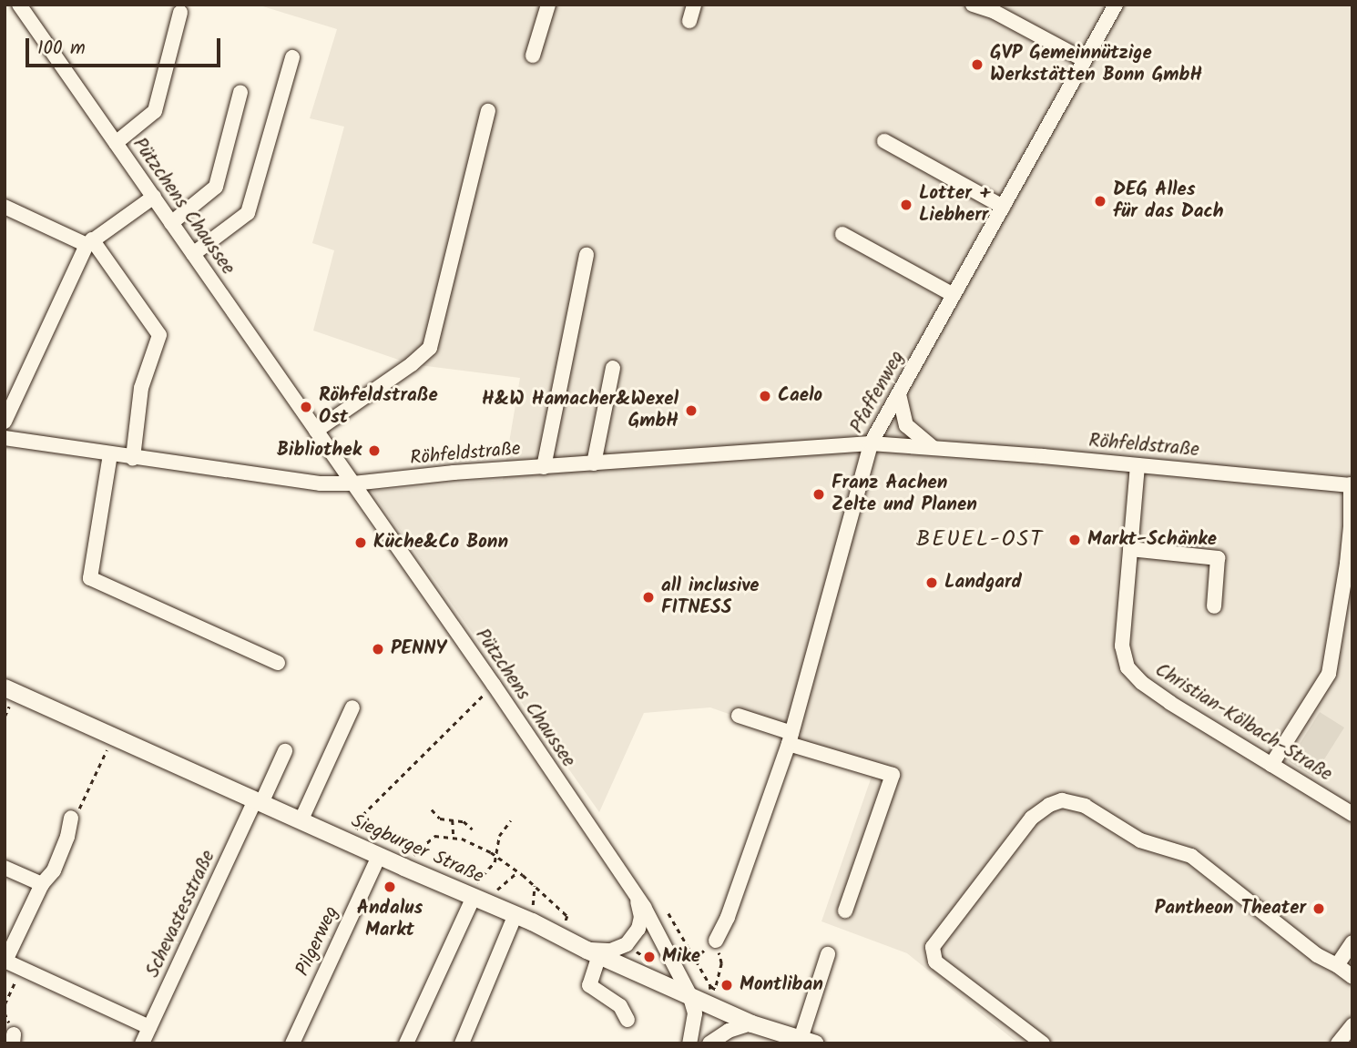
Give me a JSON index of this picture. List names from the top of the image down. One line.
{"streets":{"main road":["Siegburger Straße"],"street":["Pützchens Chaussee","Pfaffenweg","Röhfeldstraße","Christian-Kölbach-Straße","Schevastesstraße","Pilgerweg"]},"crossings":[["Pützchens Chaussee","Röhfeldstraße"],["Pützchens Chaussee","Siegburger Straße"],["Pfaffenweg","Röhfeldstraße"],["Röhfeldstraße","Christian-Kölbach-Straße"],["Siegburger Straße","Schevastesstraße"],["Siegburger Straße","Pilgerweg"]],"districts":["BEUEL-OST"],"places":["GVP Gemeinnützige Werkstätten Bonn GmbH","DEG Alles für das Dach","Lotter + Liebherr","Caelo","Röhfeldstraße Ost","H&W Hamacher&Wexel GmbH","Bibliothek","Franz Aachen Zelte und Planen","Markt-Schänke","Küche&Co Bonn","Landgard","all inclusive FITNESS","PENNY","Andalus Markt","Pantheon Theater","Mike","Montliban"],"scale_bar":"100 m"}
